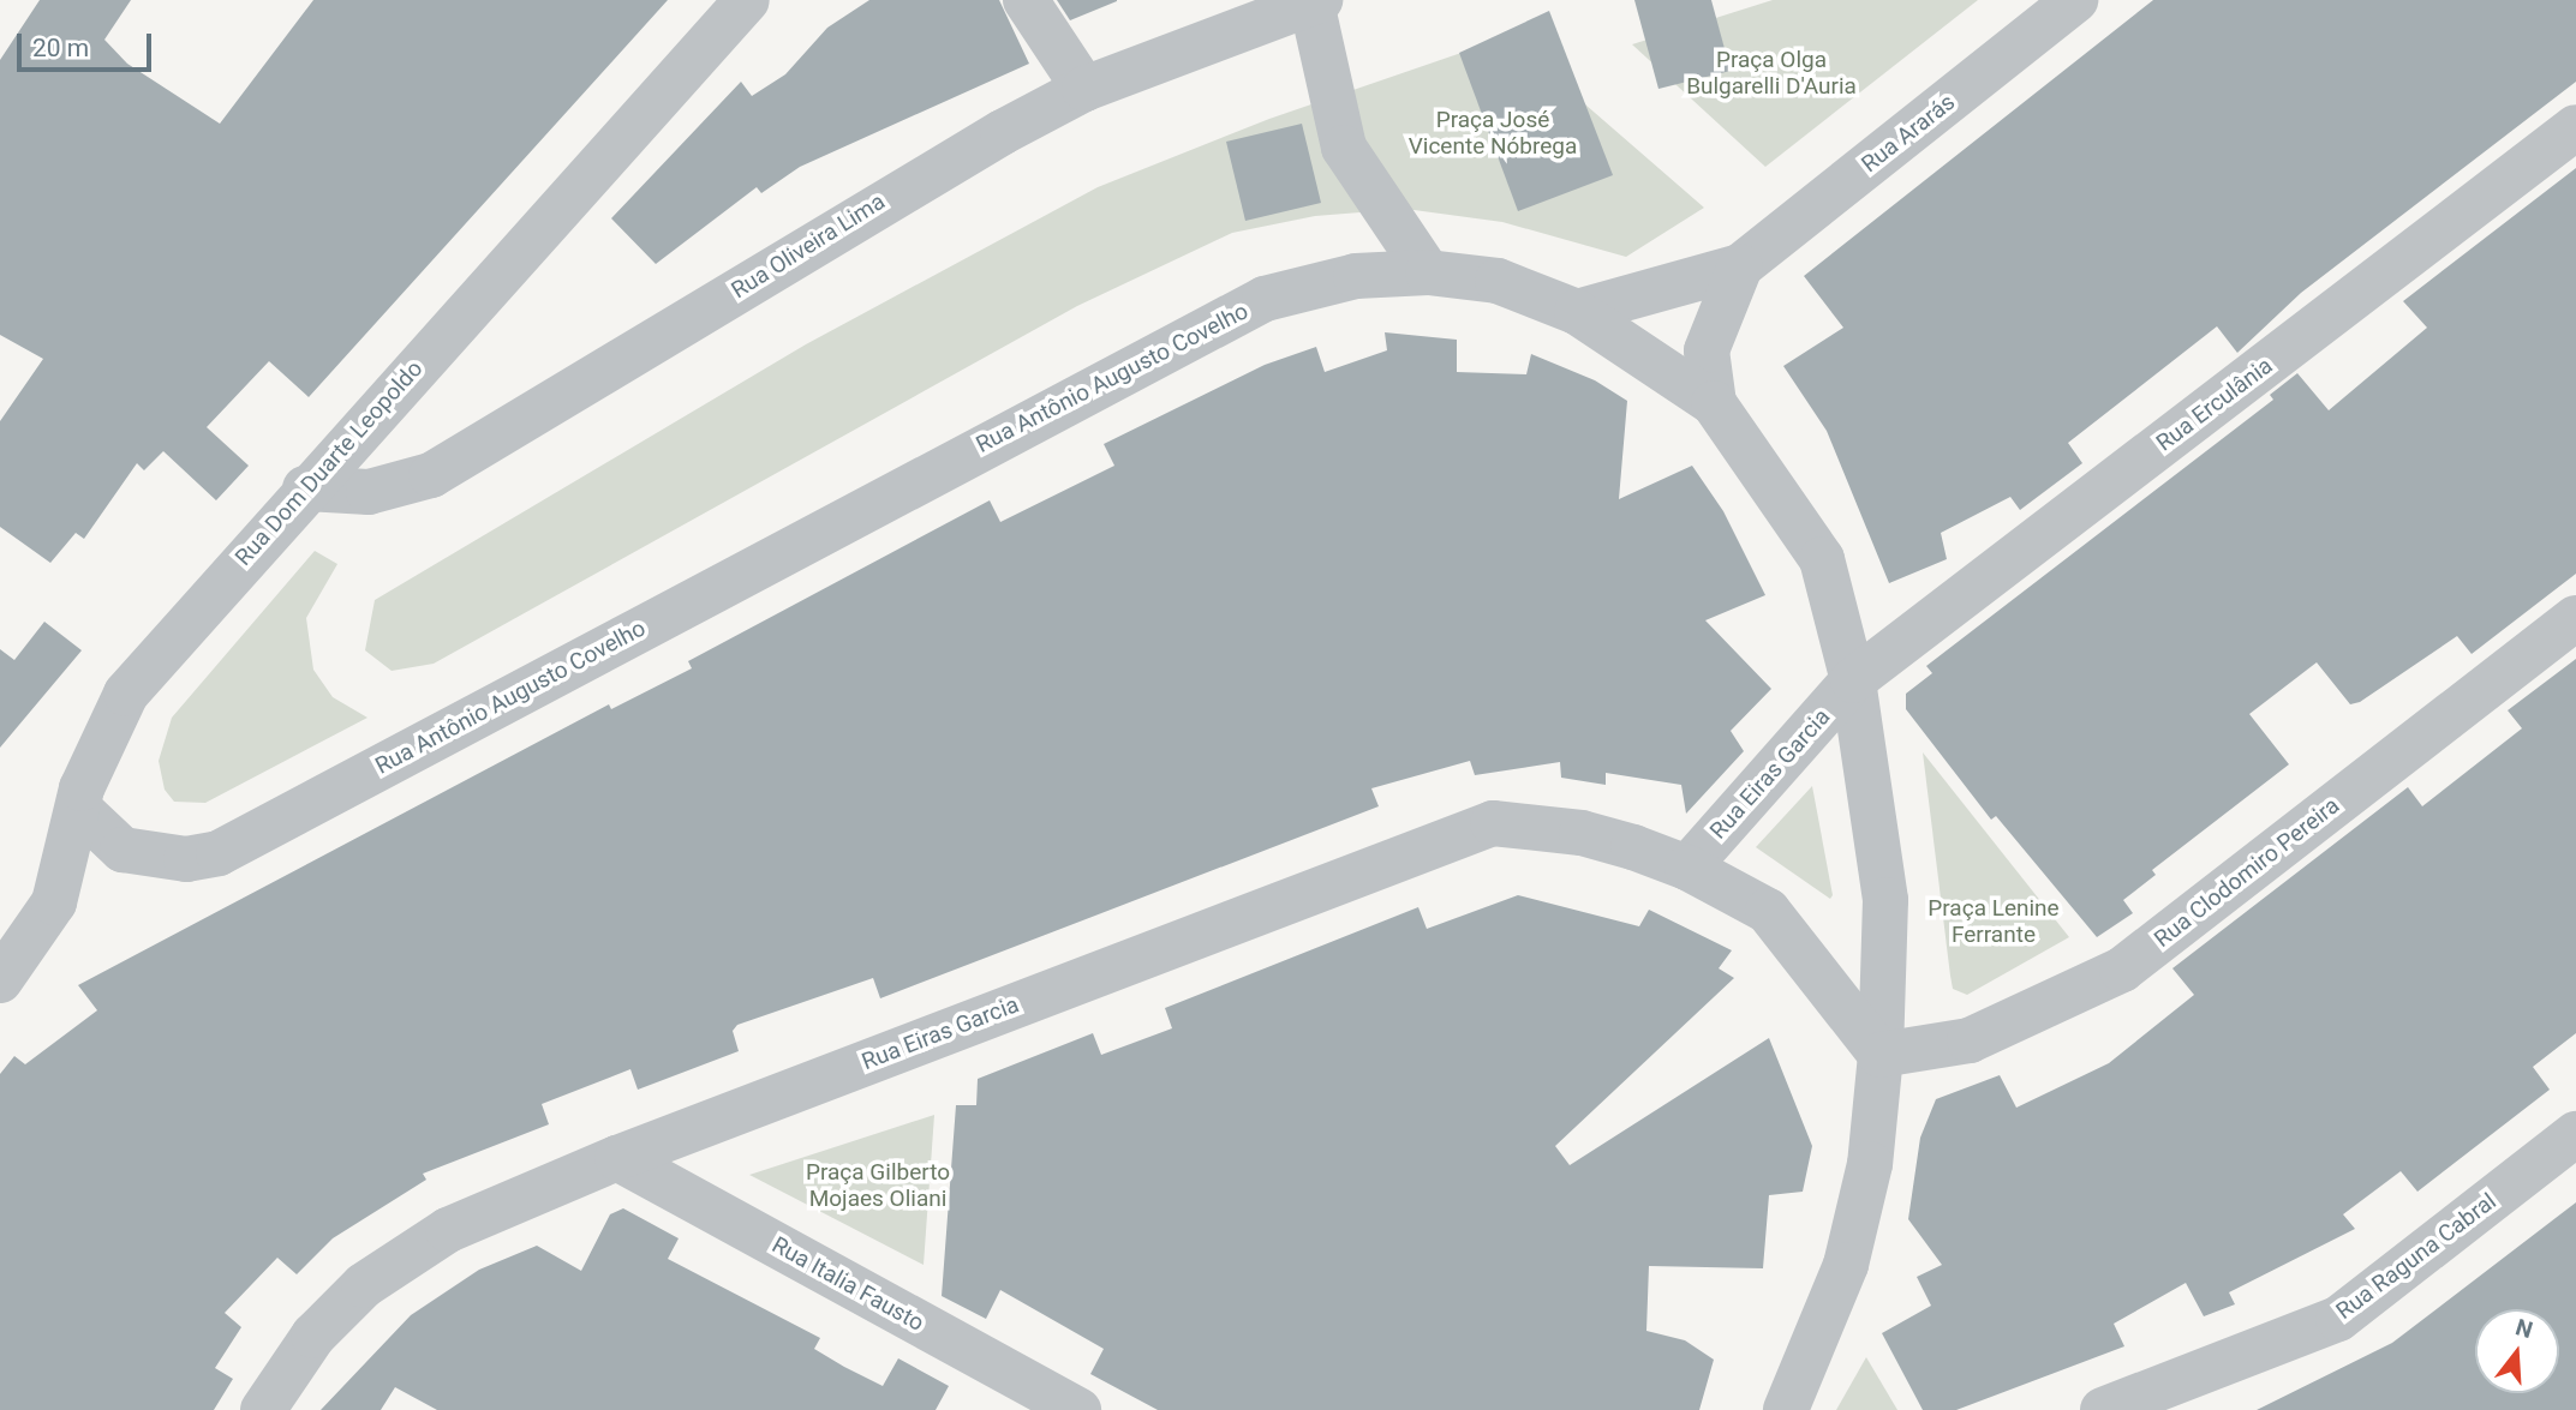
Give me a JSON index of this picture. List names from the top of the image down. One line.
{"streets":{"street":["Rua Ararás","Rua Oliveira Lima","Rua Antônio Augusto Covelho","Rua Erculânia","Rua Dom Duarte Leopoldo","Rua Eiras Garcia","Rua Clodomiro Pereira","Rua Raguna Cabral","Rua Italia Fausto"]},"crossings":[["Rua Ararás","Rua Antônio Augusto Covelho"],["Rua Oliveira Lima","Rua Dom Duarte Leopoldo"],["Rua Antônio Augusto Covelho","Rua Erculânia"],["Rua Antônio Augusto Covelho","Rua Dom Duarte Leopoldo"],["Rua Antônio Augusto Covelho","Rua Eiras Garcia"],["Rua Antônio Augusto Covelho","Rua Clodomiro Pereira"],["Rua Erculânia","Rua Eiras Garcia"],["Rua Eiras Garcia","Rua Clodomiro Pereira"],["Rua Eiras Garcia","Rua Italia Fausto"]],"parks":["Praça Olga Bulgarelli D'Auria","Praça José Vicente Nóbrega","Praça Lenine Ferrante","Praça Gilberto Mojaes Oliani"],"scale_bar":"20 m","north":"top"}
